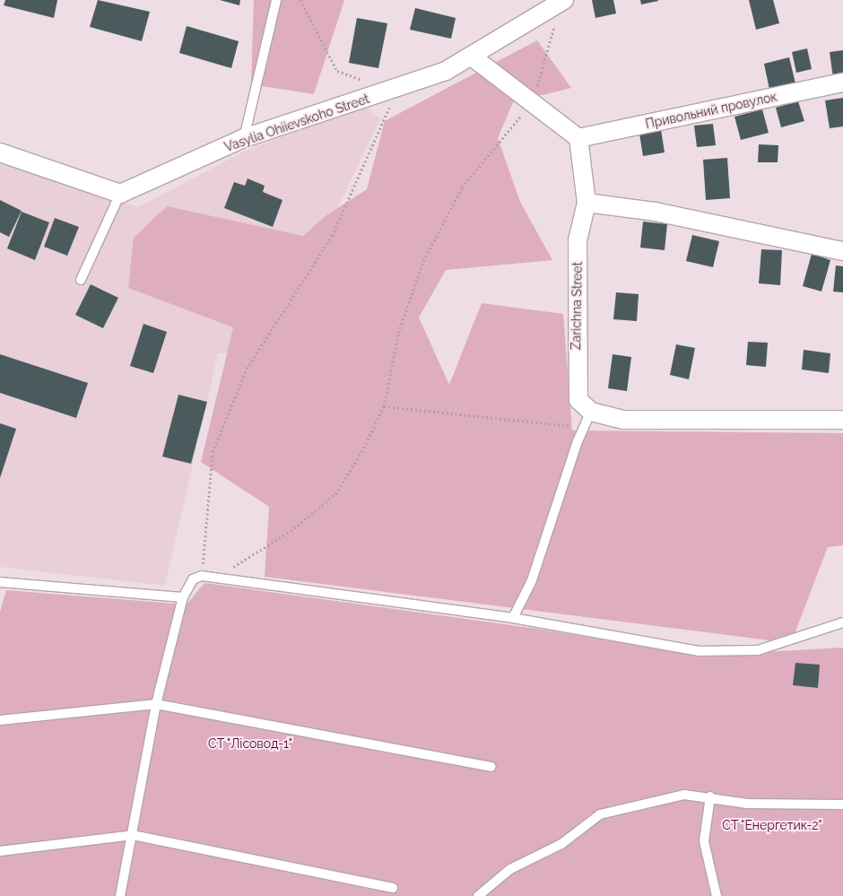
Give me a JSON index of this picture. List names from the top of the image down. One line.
{"streets":{"street":["Привольний провулок","Vasylia Ohiievskoho Street","Zarichna Street"]},"parks":["СТ \"Лісовод-1\"","СТ \"Енергетик-2\""]}
